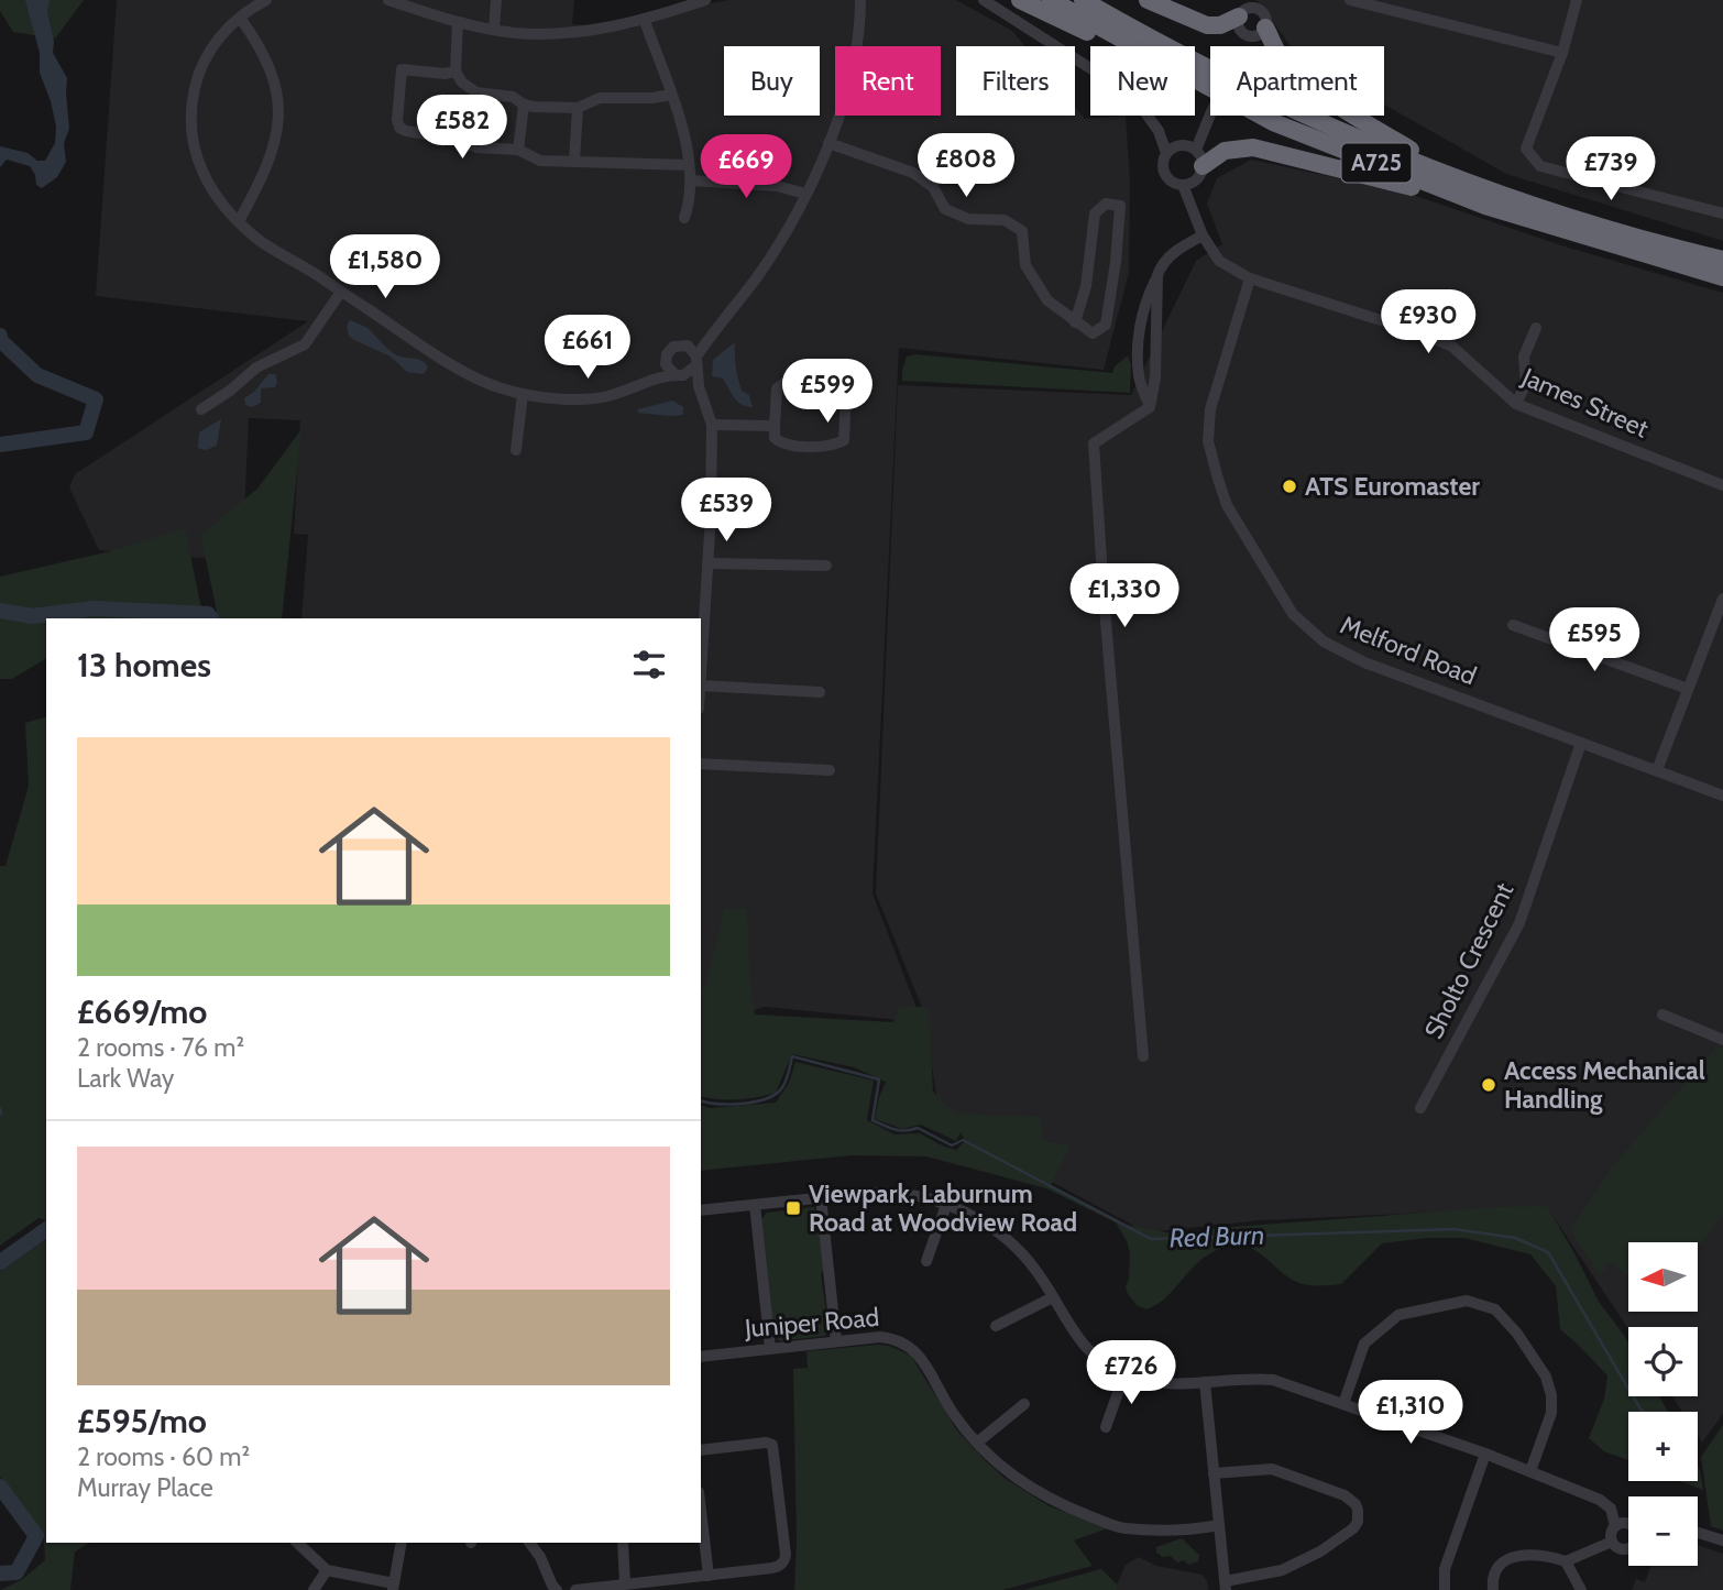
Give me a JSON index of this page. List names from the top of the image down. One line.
{"streets":{"highway":["A725"],"street":["James Street","Melford Road","Sholto Crescent","Juniper Road"]},"crossings":[["James Street","Melford Road"],["Melford Road","Sholto Crescent"]],"water":["Red Burn"],"places":{"other":["ATS Euromaster","Access Mechanical Handling"],"transit":["Viewpark, Laburnum Road at Woodview Road"]},"north":"left","page":{"chip":["Buy","Rent","Filters","New","Apartment"],"price":["£582","£808","£669","£739","£1,580","£930","£661","£599","£539","£1,330","£595","£726","£1,310"],"heading":"13 homes","list":[{"name":"£669/mo","note":"2 rooms · 76 m² · Lark Way"},{"name":"£595/mo","note":"2 rooms · 60 m² · Murray Place"}],"map_buttons":["+","−"]}}
